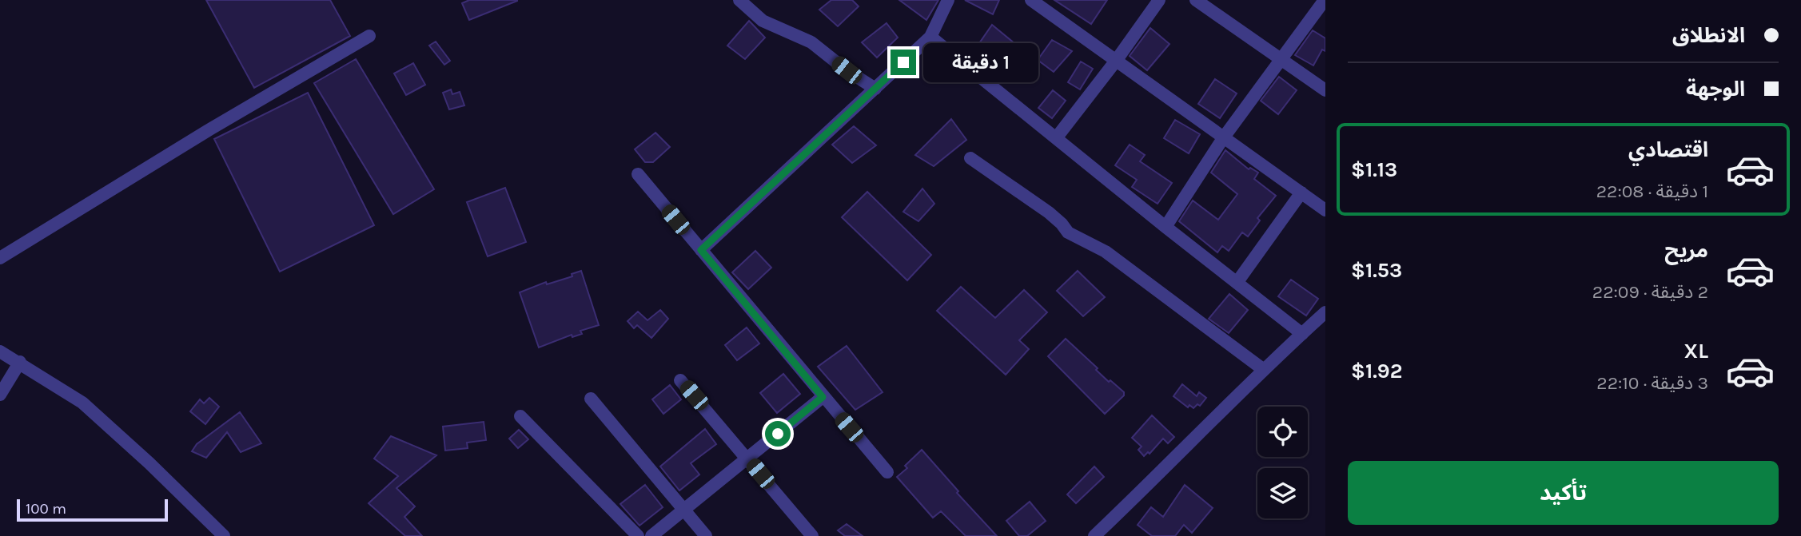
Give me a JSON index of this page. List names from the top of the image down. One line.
{"scale_bar":"100 m","page":{"banner":["الانطلاق","الوجهة"],"bubble":"1 دقيقة","list":[{"name":"اقتصادي","note":"1 دقيقة · 22:08","value":"$1.13"},{"name":"مريح","note":"2 دقيقة · 22:09","value":"$1.53"},{"name":"XL","note":"3 دقيقة · 22:10","value":"$1.92"}],"buttons":"تأكيد","scale":"100 m"}}
